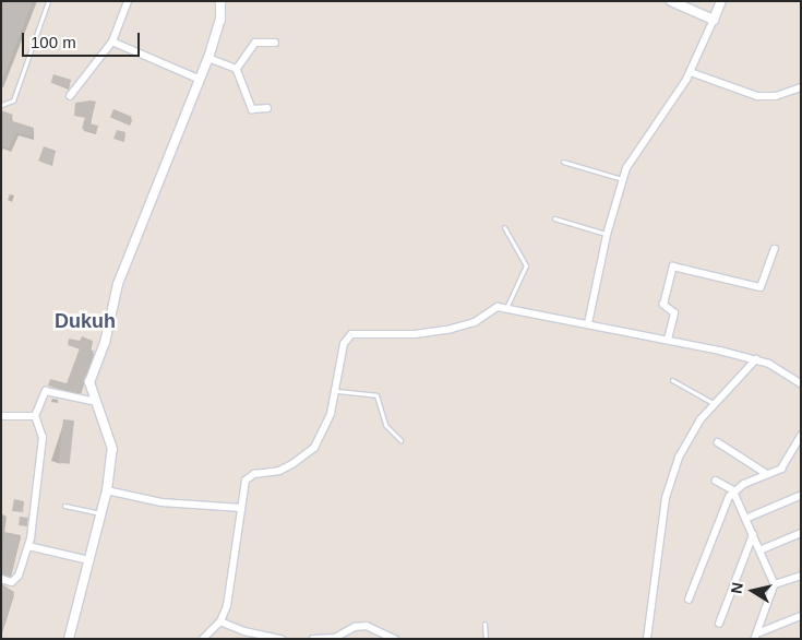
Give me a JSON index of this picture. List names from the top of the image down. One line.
{"districts":["Dukuh"],"scale_bar":"100 m","north":"left"}
